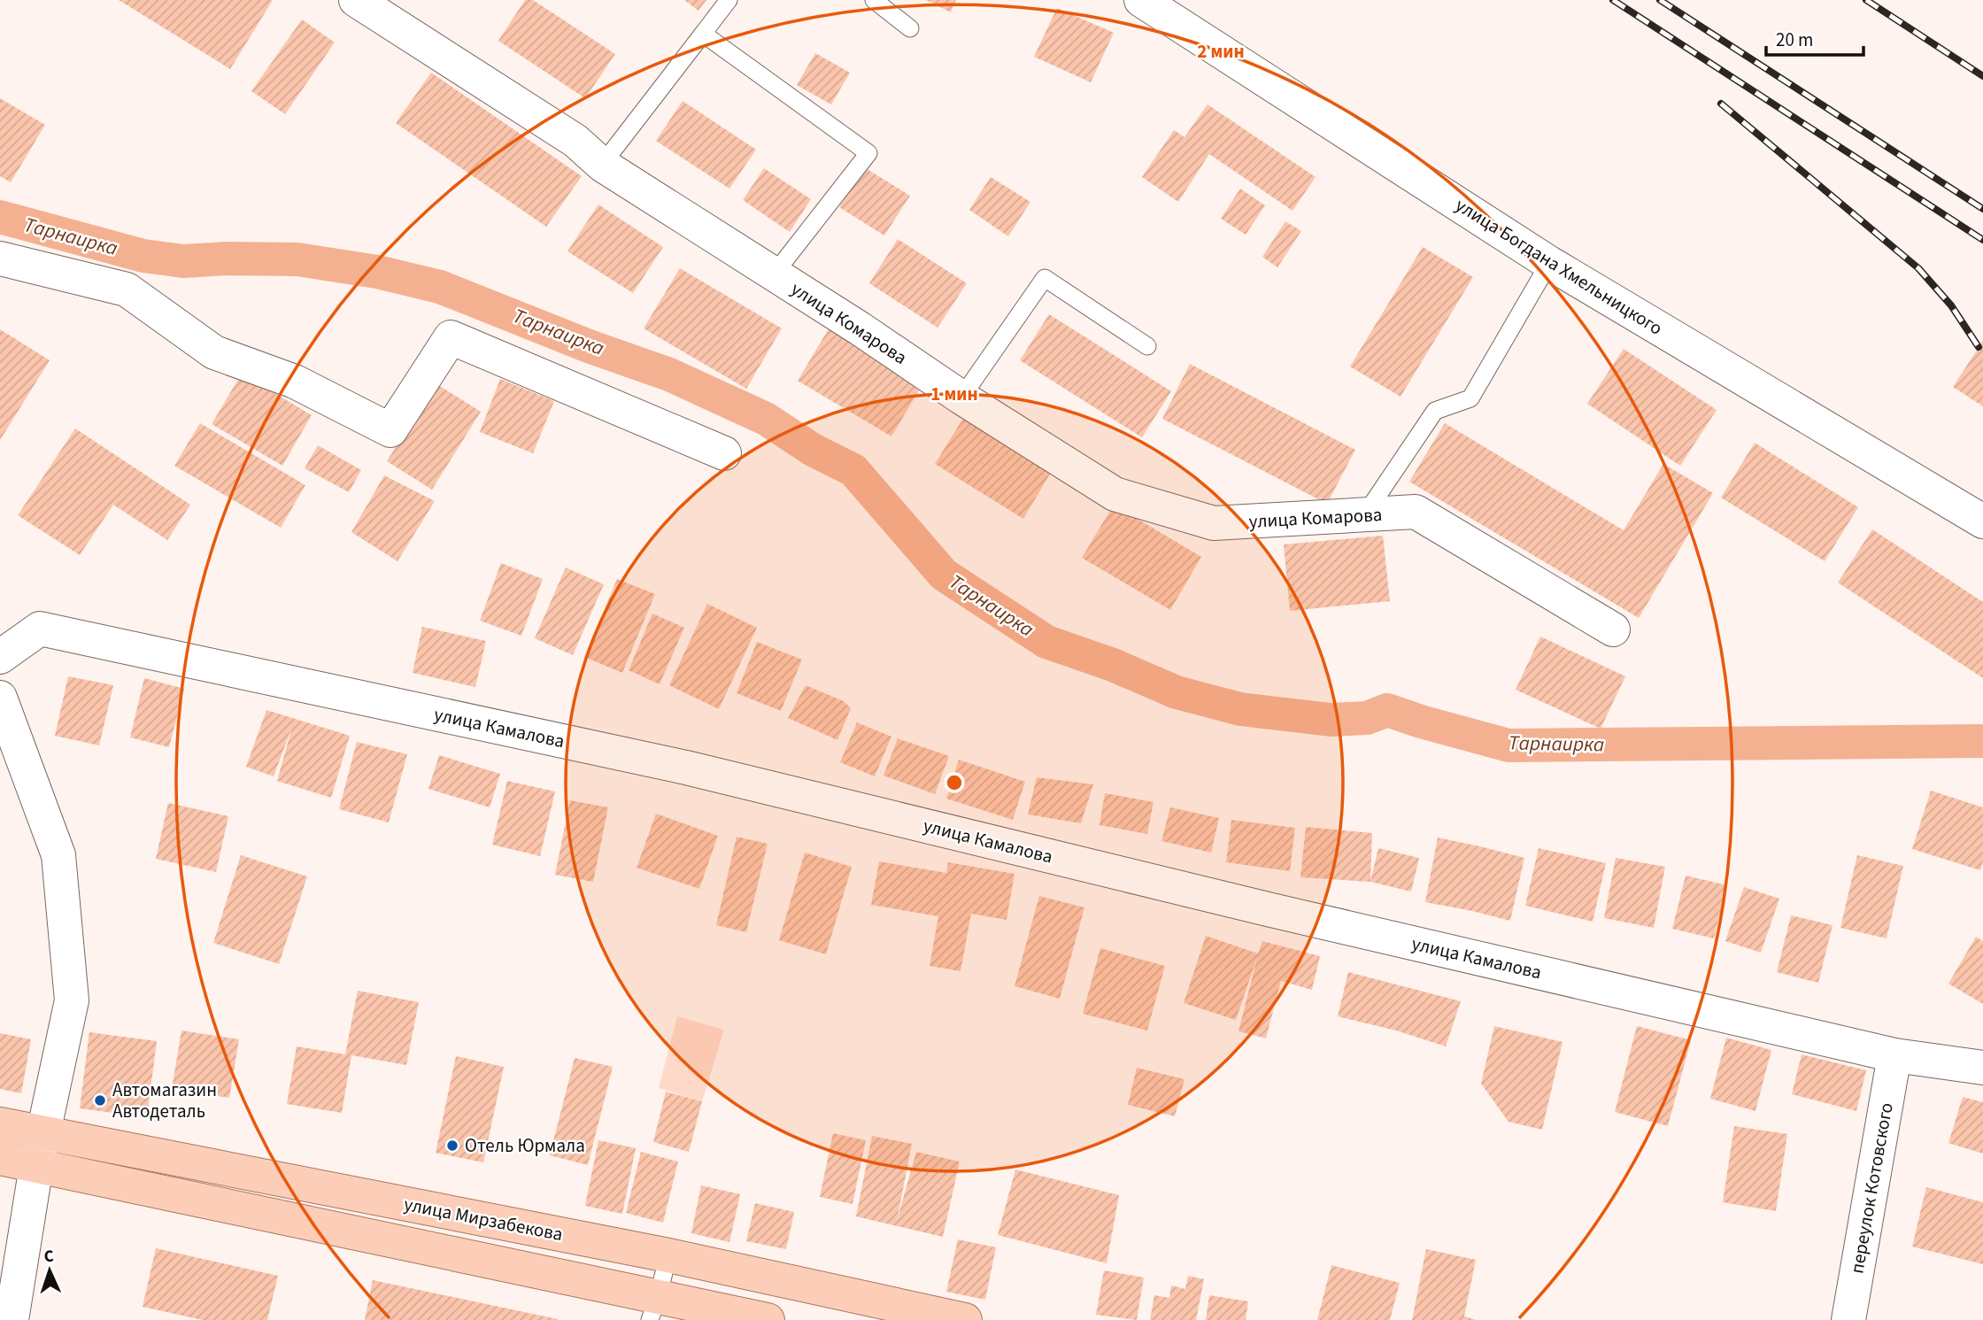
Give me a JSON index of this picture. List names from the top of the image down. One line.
{"streets":{"main road":["улица Мирзабекова"],"street":["улица Богдана Хмельницкого","улица Комарова","улица Камалова","переулок Котовского"]},"crossings":[["улица Камалова","переулок Котовского"]],"water":["Тарнаирка"],"places":["Автомагазин Автодеталь","Отель Юрмала"],"scale_bar":"20 m","north":"top","rings":["2 мин","1 мин"]}
